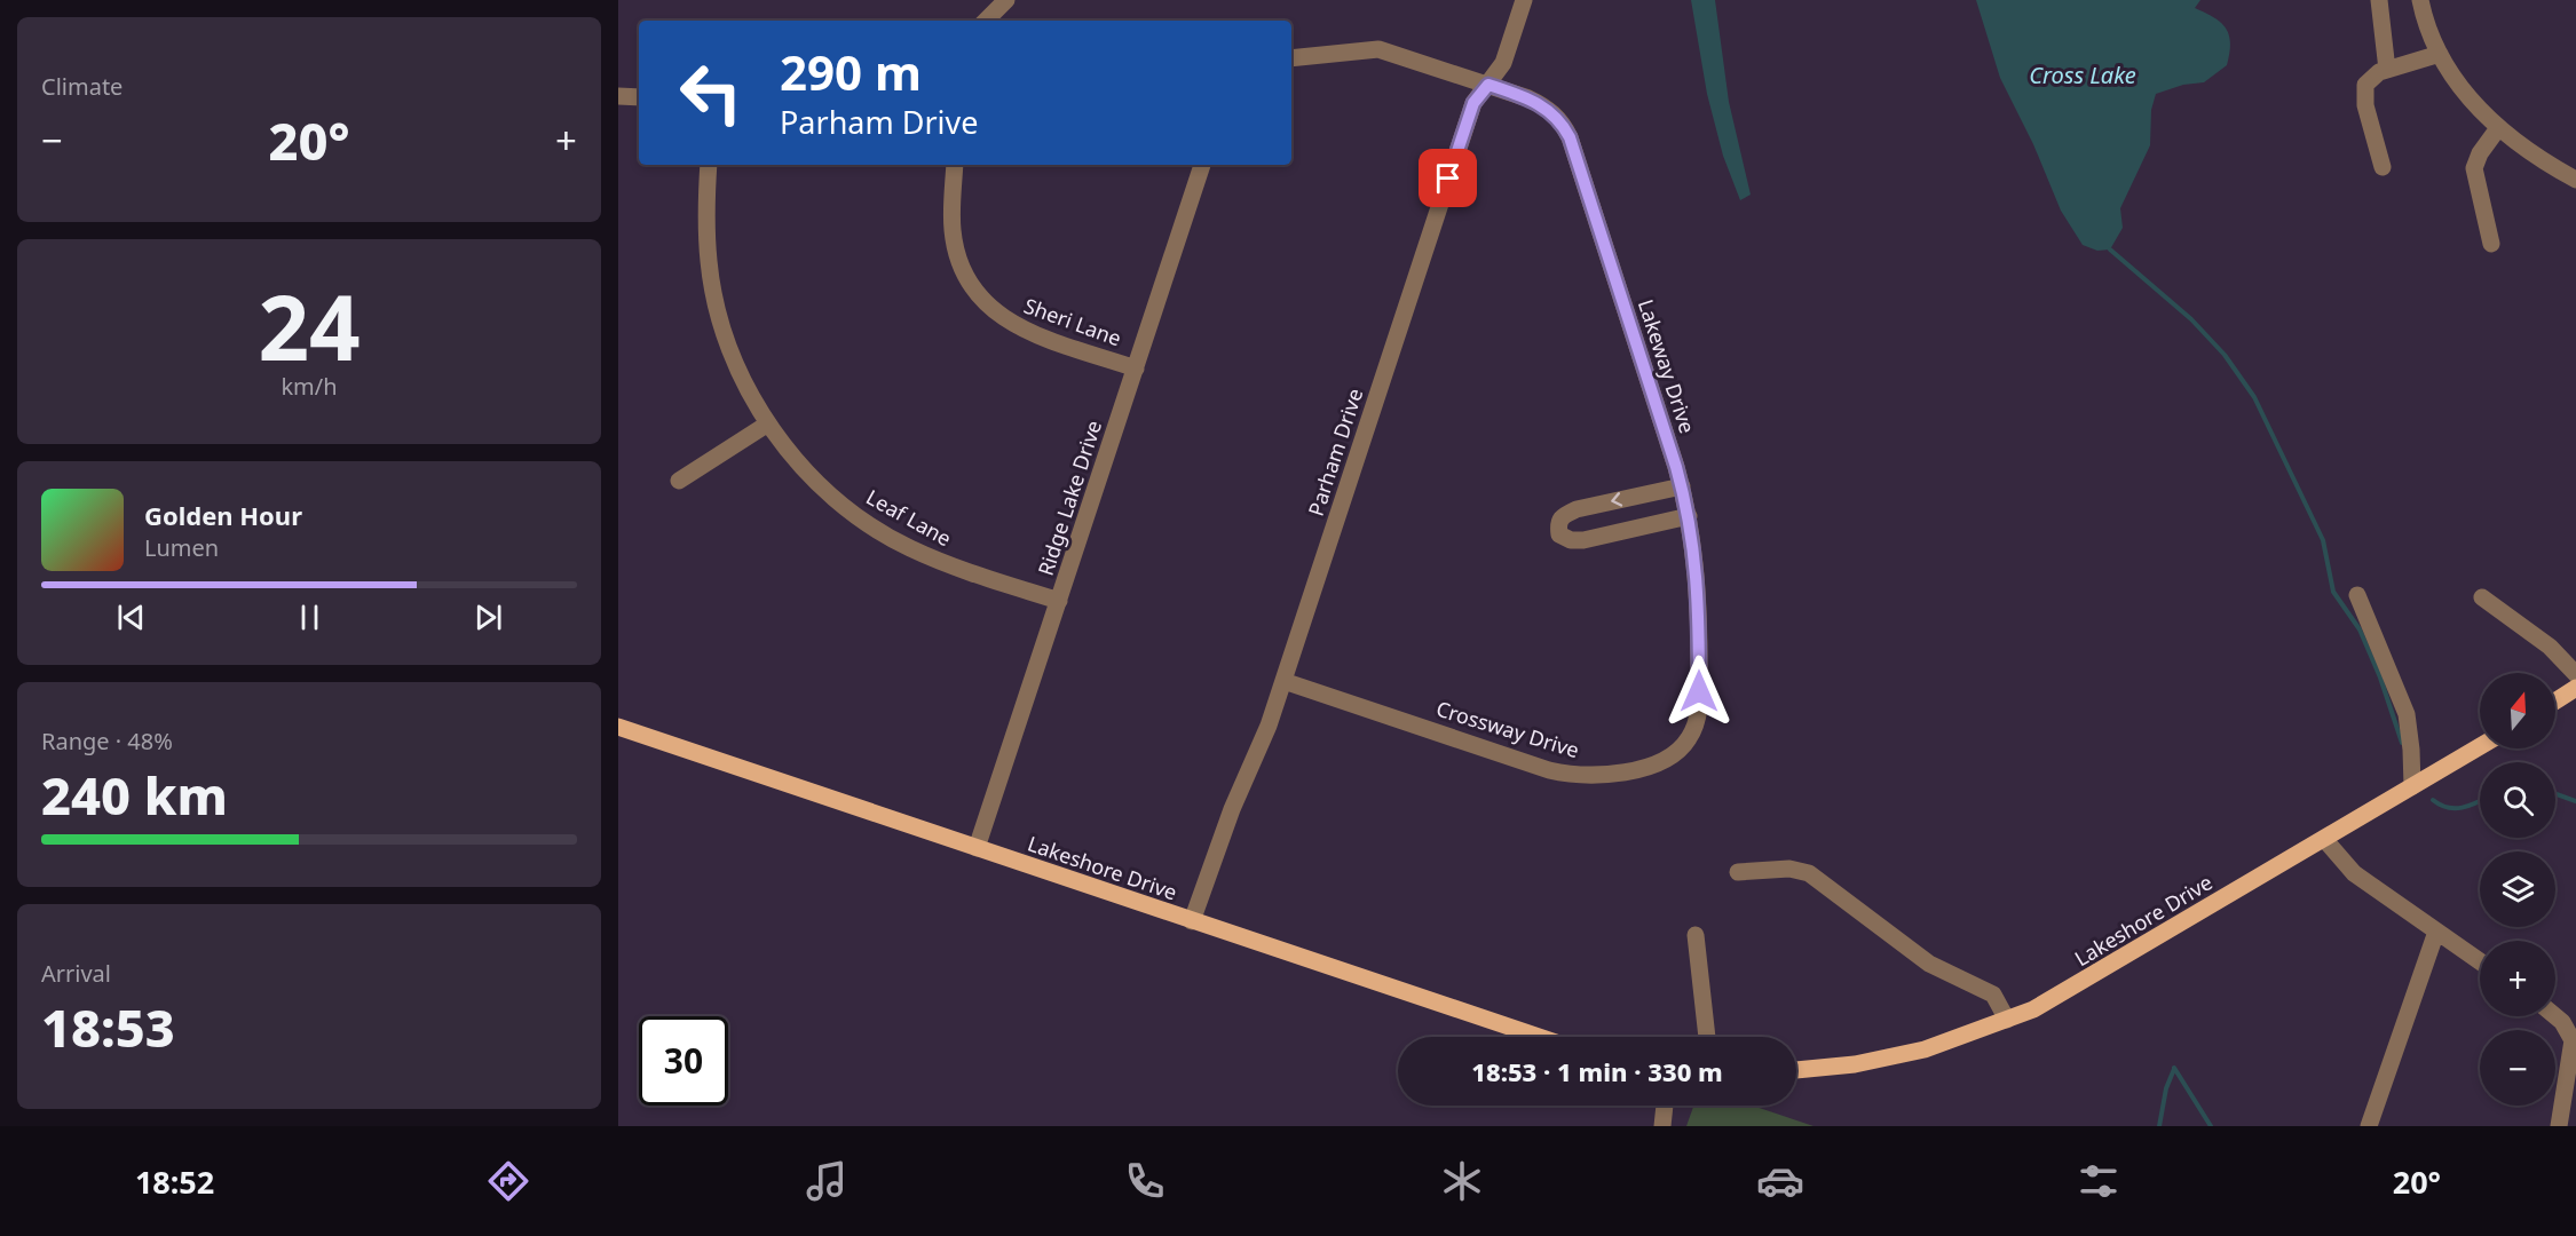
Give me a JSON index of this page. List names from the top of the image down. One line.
{"streets":{"main road":["Lakeshore Drive"],"street":["Sheri Lane","Lakeway Drive","Parham Drive","Ridge Lake Drive","Leaf Lane","Crossway Drive"]},"crossings":[["Sheri Lane","Ridge Lake Drive"],["Lakeway Drive","Parham Drive"],["Lakeway Drive","Crossway Drive"],["Parham Drive","Crossway Drive"],["Parham Drive","Lakeshore Drive"],["Ridge Lake Drive","Leaf Lane"],["Ridge Lake Drive","Lakeshore Drive"]],"water":["Cross Lake"],"north":"top","page":{"tile":["Climate",["24","km/h"],["Range · 48%","240 km"],["Arrival","18:53"]],"turn":["290 m","Parham Drive"],"heat":["−","20°","+"],"song":["Golden Hour","Lumen"],"map_buttons":["+","−"],"limit":"30","trip":"18:53 · 1 min · 330 m","tabs":["18:52","20°"]}}
